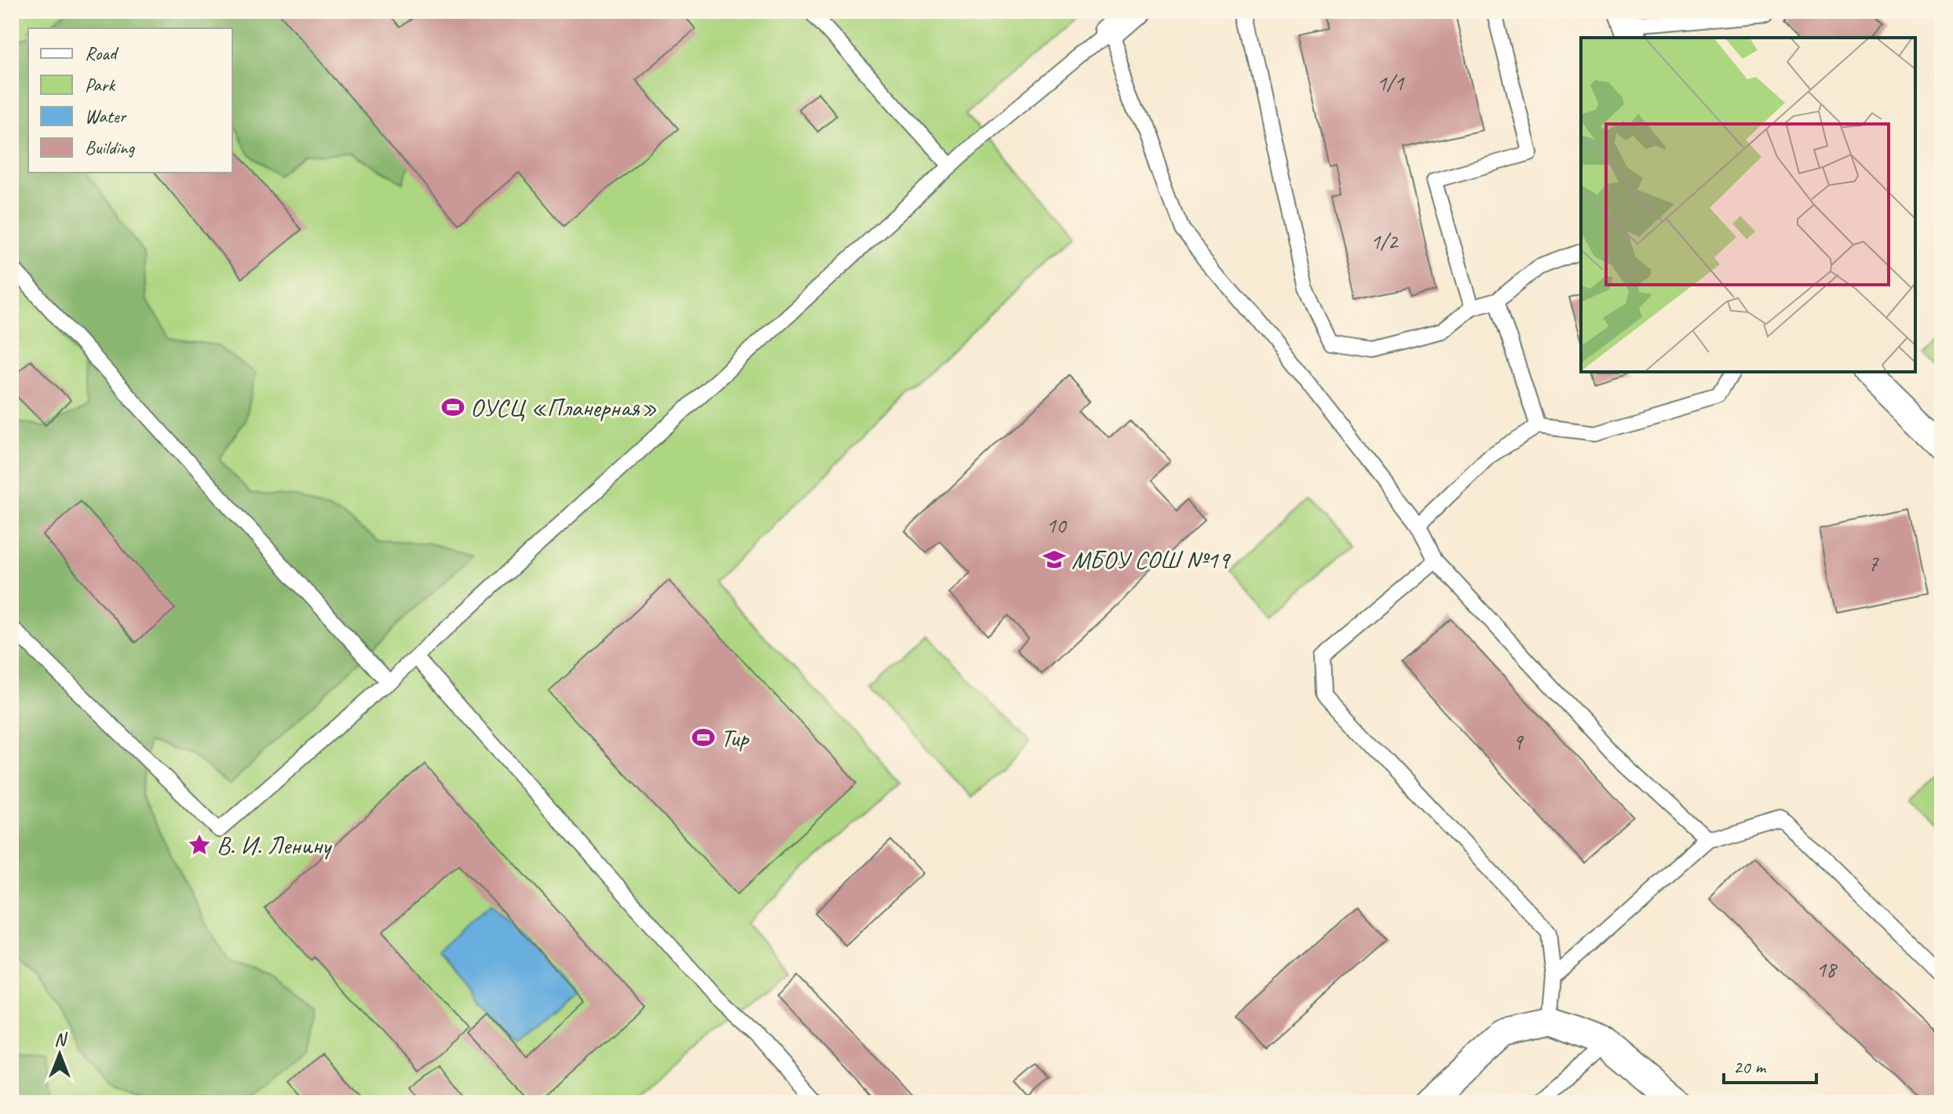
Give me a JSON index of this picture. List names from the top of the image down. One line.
{"places":{"sports":["ОУСЦ «Планерная»","Тир"],"school or university":["МБОУ СОШ №19"],"place":["В. И. Ленину"]},"house_numbers":["1/1","1/2","10","7","9","18"],"legend":["Road","Park","Water","Building"],"scale_bar":"20 m","north":"top"}
